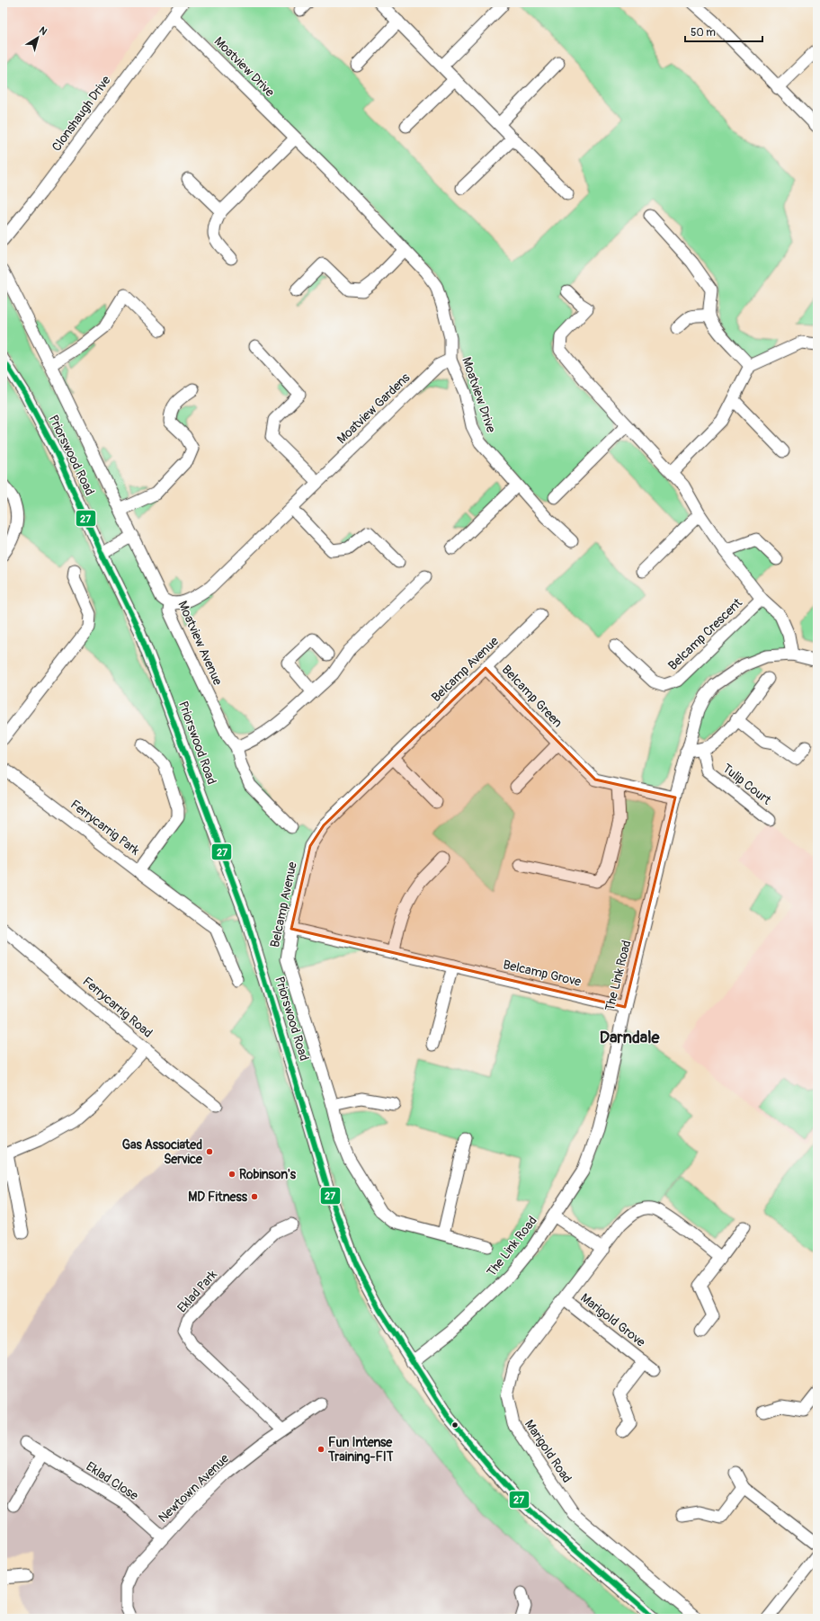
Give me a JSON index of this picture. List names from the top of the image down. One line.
{"streets":{"street":["Moatview Drive","Clonshaugh Drive","Moatview Gardens","Priorswood Road","Belcamp Crescent","Moatview Avenue","Belcamp Avenue","Belcamp Green","Tulip Court","Ferrycarrig Park","Belcamp Grove","The Link Road","Ferrycarrig Road","Eklad Park","Marigold Grove","Marigold Road","Eklad Close","Newtown Avenue"]},"crossings":[["Moatview Drive","Clonshaugh Drive"],["Moatview Drive","Moatview Gardens"],["Moatview Gardens","Moatview Avenue"],["Priorswood Road","The Link Road"],["Belcamp Crescent","The Link Road"],["Belcamp Avenue","Belcamp Green"],["Belcamp Avenue","Belcamp Grove"],["Belcamp Green","The Link Road"],["Belcamp Grove","The Link Road"],["Eklad Park","Newtown Avenue"],["Marigold Grove","Marigold Road"],["Eklad Close","Newtown Avenue"]],"districts":["Darndale"],"places":["Gas Associated Service","Robinson's","MD Fitness","Fun Intense Training-FIT"],"lines":["transit line 27"],"scale_bar":"50 m","north":"top right"}
